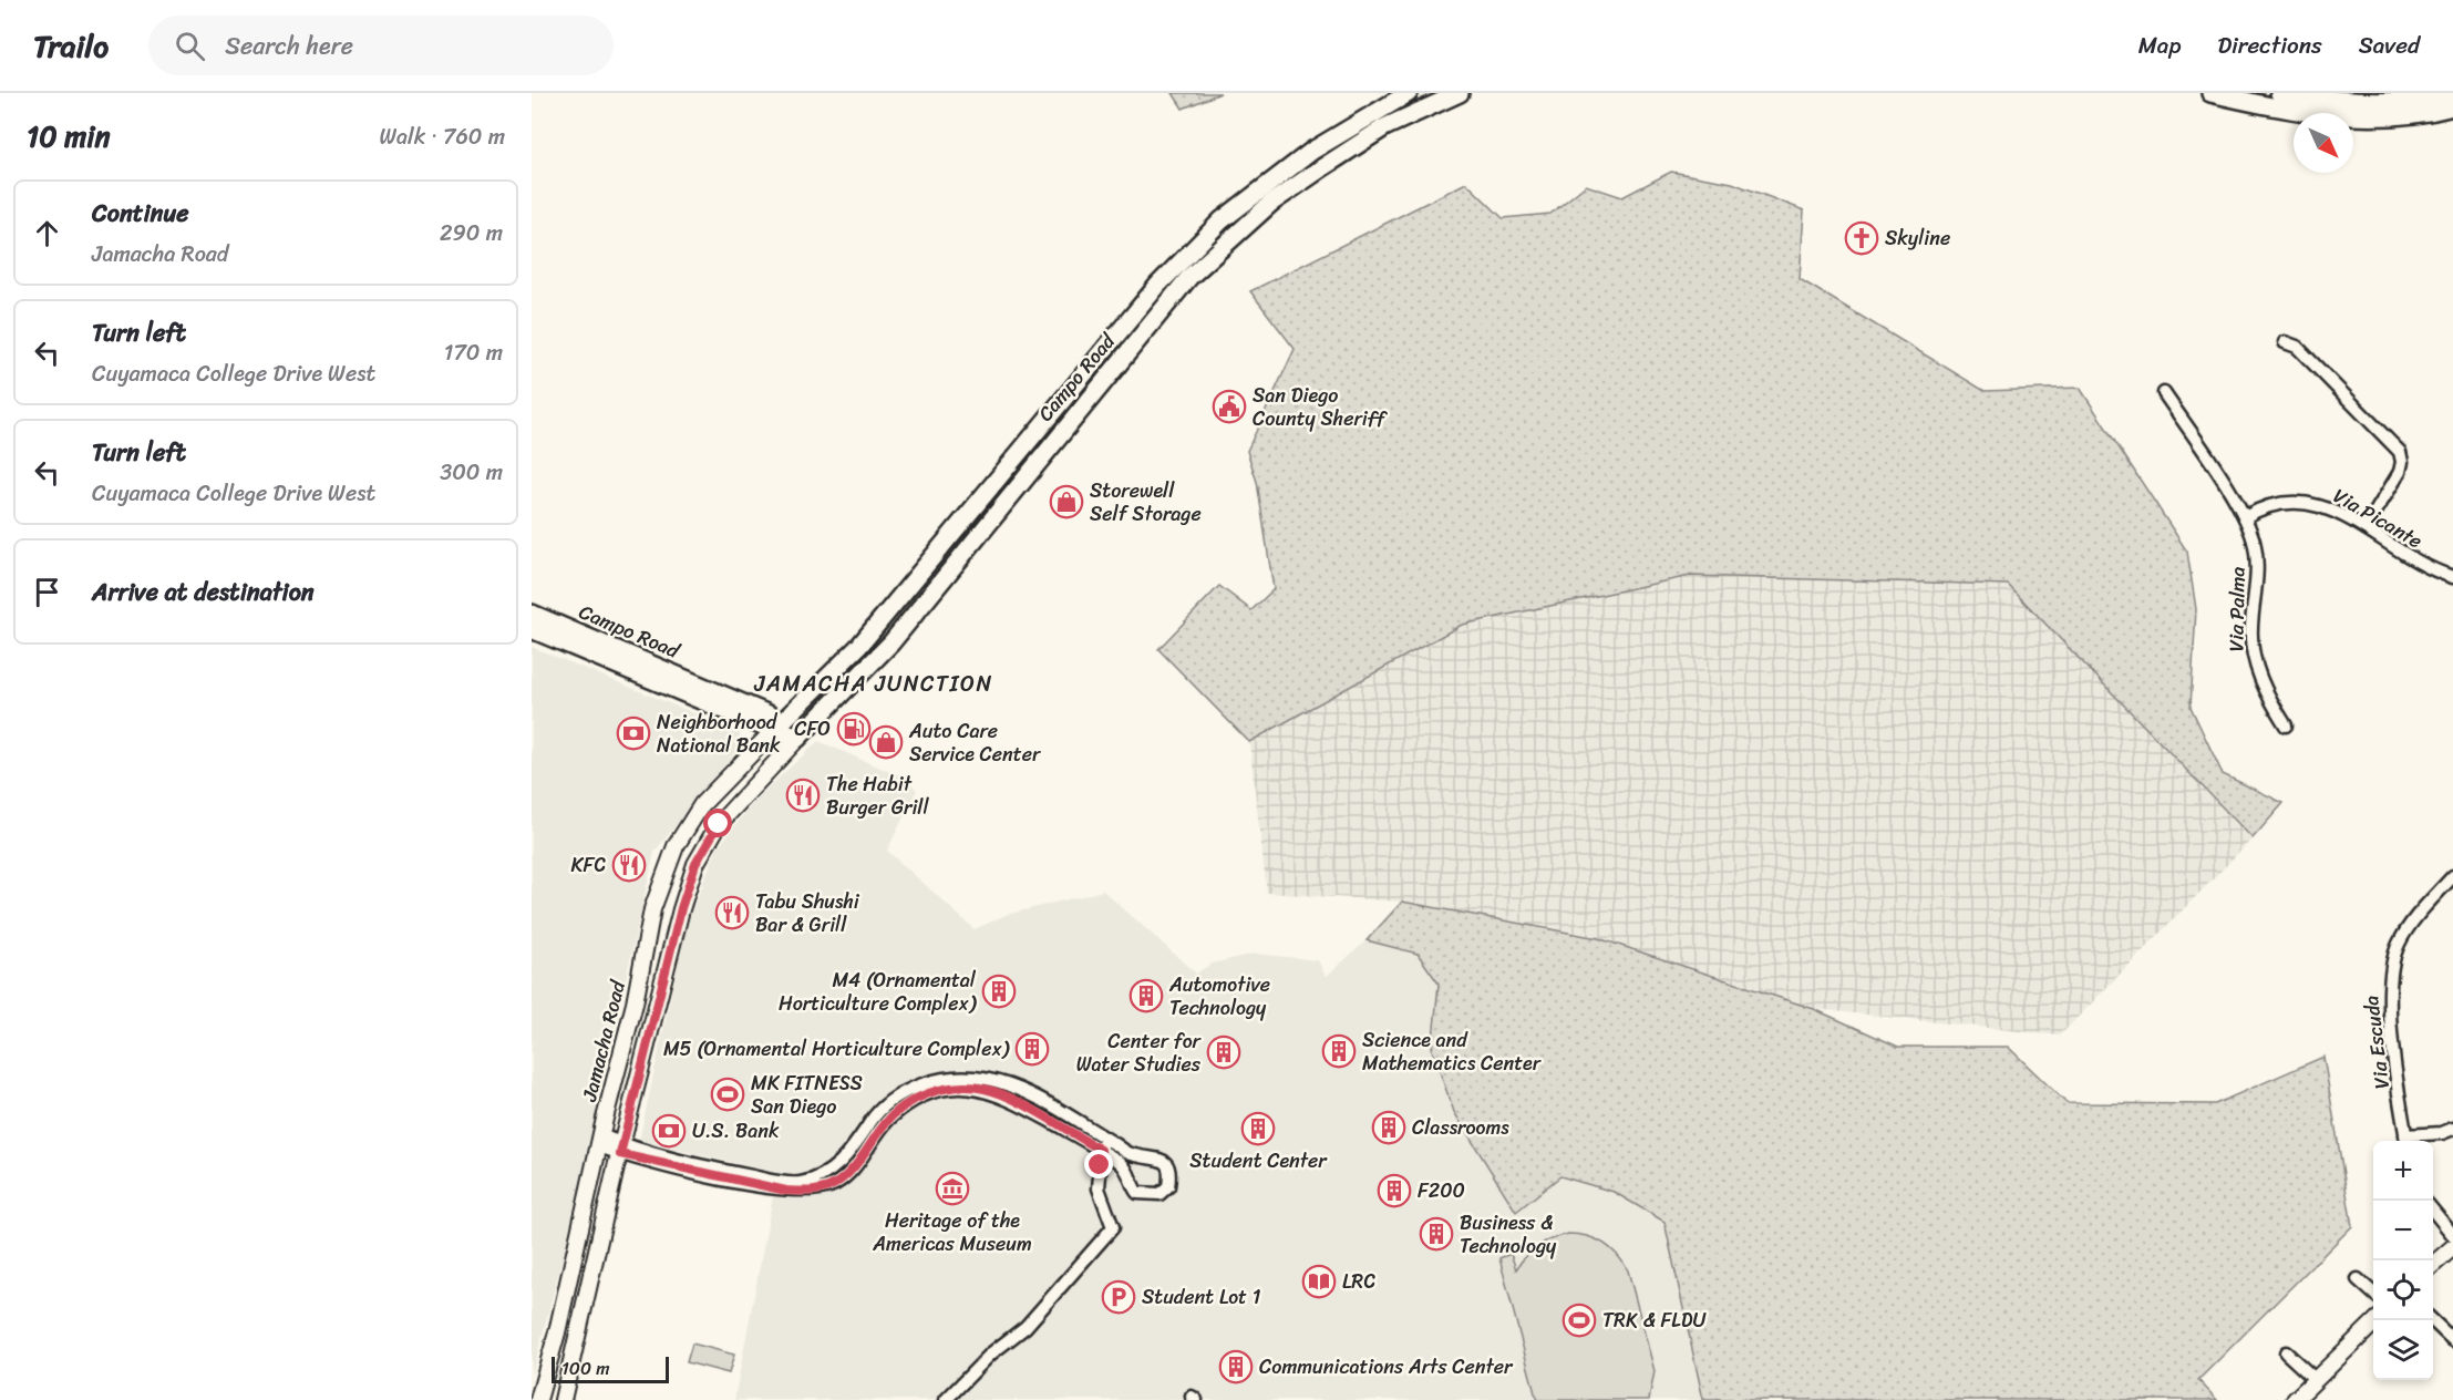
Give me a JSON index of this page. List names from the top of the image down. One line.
{"streets":{"highway":["Campo Road"],"main road":["Jamacha Road"],"street":["Via Picante","Via Palma","Via Escuda"]},"crossings":[["Campo Road","Jamacha Road"],["Via Picante","Via Palma"]],"districts":["JAMACHA JUNCTION"],"places":{"church":["Skyline"],"public building":["San Diego County Sheriff"],"shop":["Storewell Self Storage","Auto Care Service Center"],"fuel station":["CFO"],"bank":["Neighborhood National Bank","U.S. Bank"],"restaurant":["The Habit Burger Grill","KFC","Tabu Shushi Bar & Grill"],"building":["M4 (Ornamental Horticulture Complex)","Automotive Technology","M5 (Ornamental Horticulture Complex)","Science and Mathematics Center","Center for Water Studies","Classrooms","Student Center","F200","Business & Technology","Communications Arts Center"],"sports":["MK FITNESS San Diego","TRK & FLDU"],"museum":["Heritage of the Americas Museum"],"library":["LRC"],"parking":["Student Lot 1"]},"scale_bar":"100 m","north":"bottom right","page":{"header":"Trailo","search":"Search here","nav":["Map","Directions","Saved"],"heading":["10 min","Walk · 760 m"],"list":[["Continue","Jamacha Road","290 m"],["Turn left","Cuyamaca College Drive West","170 m"],["Turn left","Cuyamaca College Drive West","300 m"],"Arrive at destination"],"map_buttons":["+","−"],"scale":"100 m"}}
